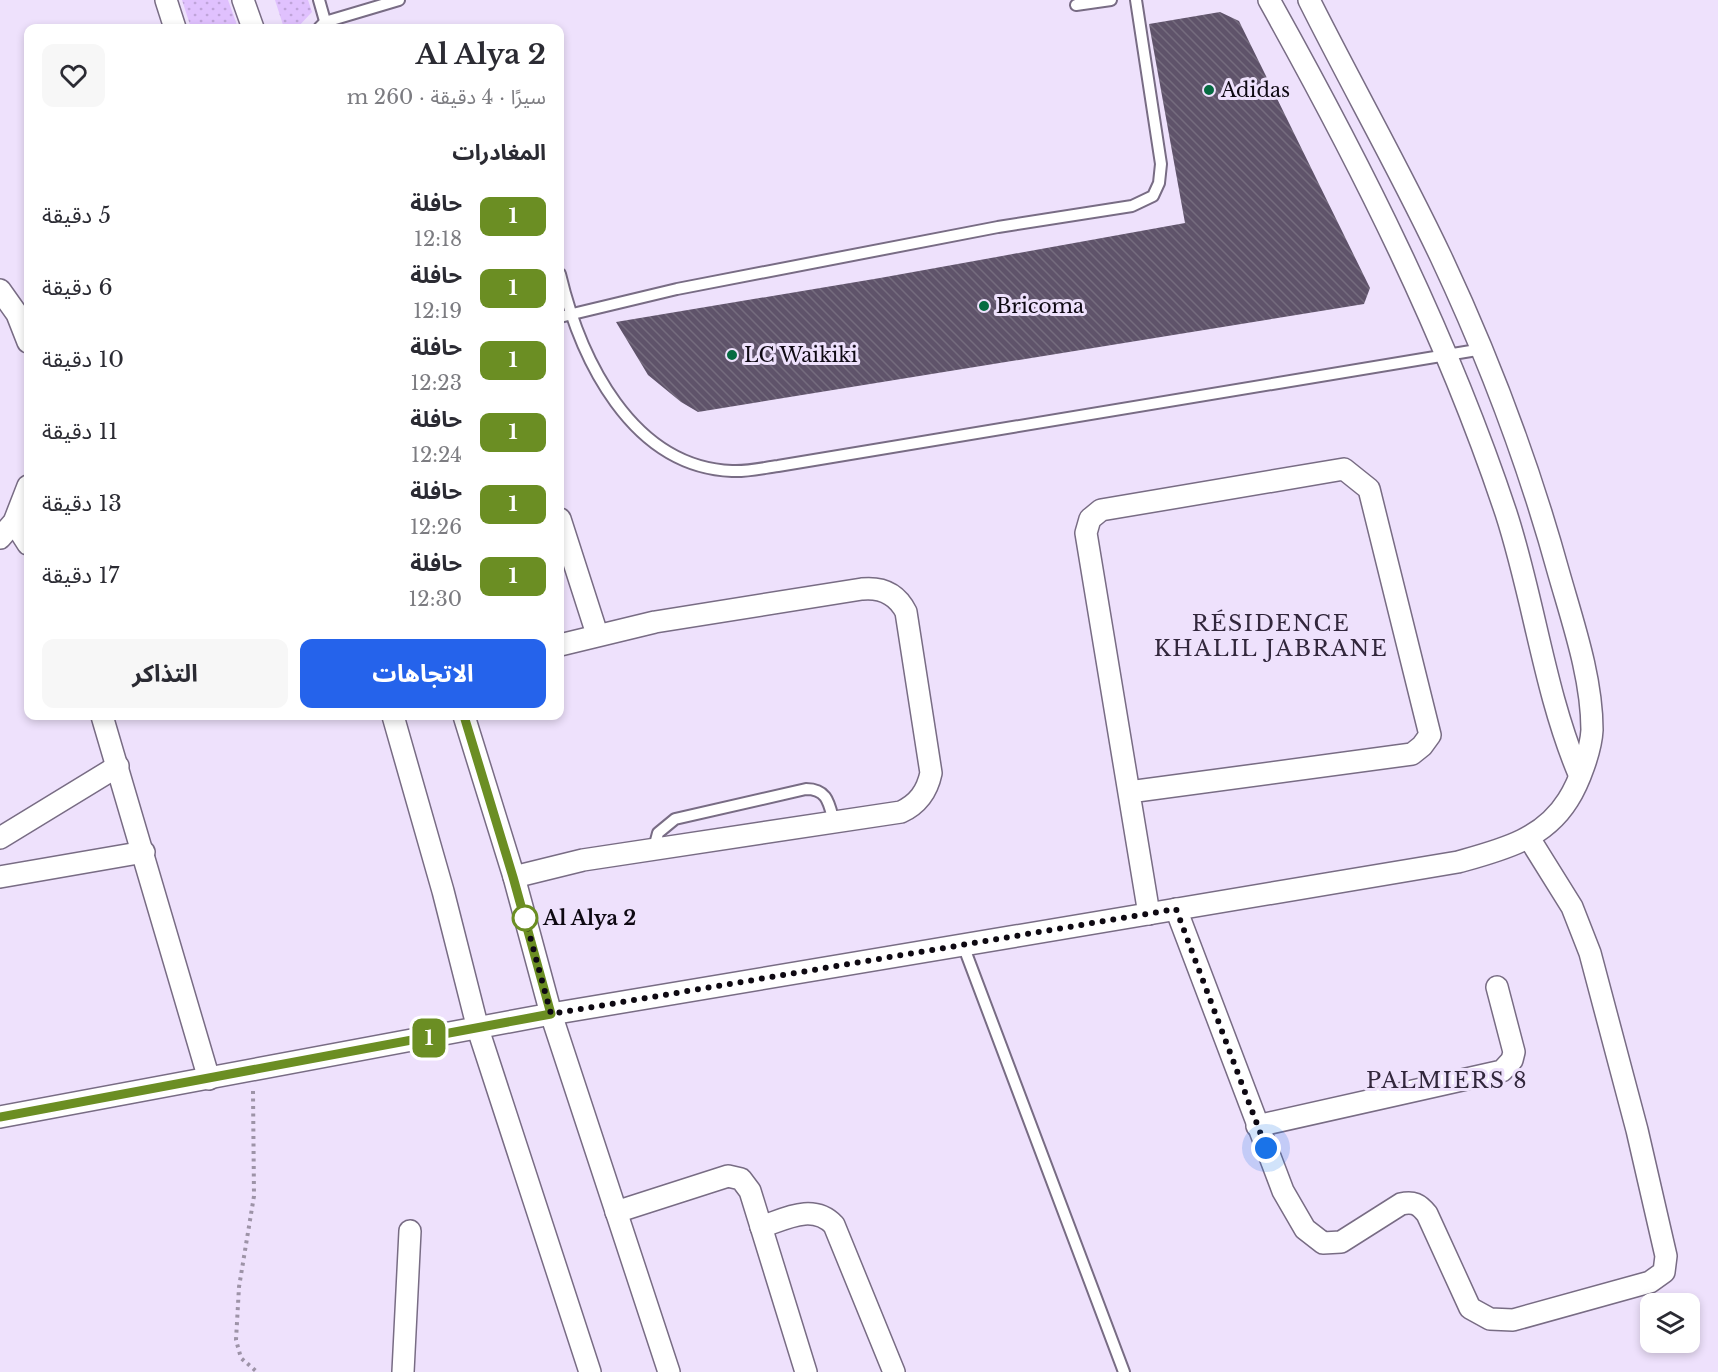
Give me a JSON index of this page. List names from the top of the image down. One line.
{"districts":["RÉSIDENCE KHALIL JABRANE","PALMIERS 8"],"places":["Adidas","Bricoma","LC Waikiki","Al Alya 2"],"lines":["bus line 1"],"page":{"on_map":"1","heading":[["Al Alya 2","سيرًا · 4 دقيقة · 260 m"],"المغادرات"],"list":[{"mark":"1","name":"حافلة","note":"12:18","value":"5 دقيقة"},{"mark":"1","name":"حافلة","note":"12:19","value":"6 دقيقة"},{"mark":"1","name":"حافلة","note":"12:23","value":"10 دقيقة"},{"mark":"1","name":"حافلة","note":"12:24","value":"11 دقيقة"},{"mark":"1","name":"حافلة","note":"12:26","value":"13 دقيقة"},{"mark":"1","name":"حافلة","note":"12:30","value":"17 دقيقة"}],"buttons":["الاتجاهات","التذاكر"]}}
